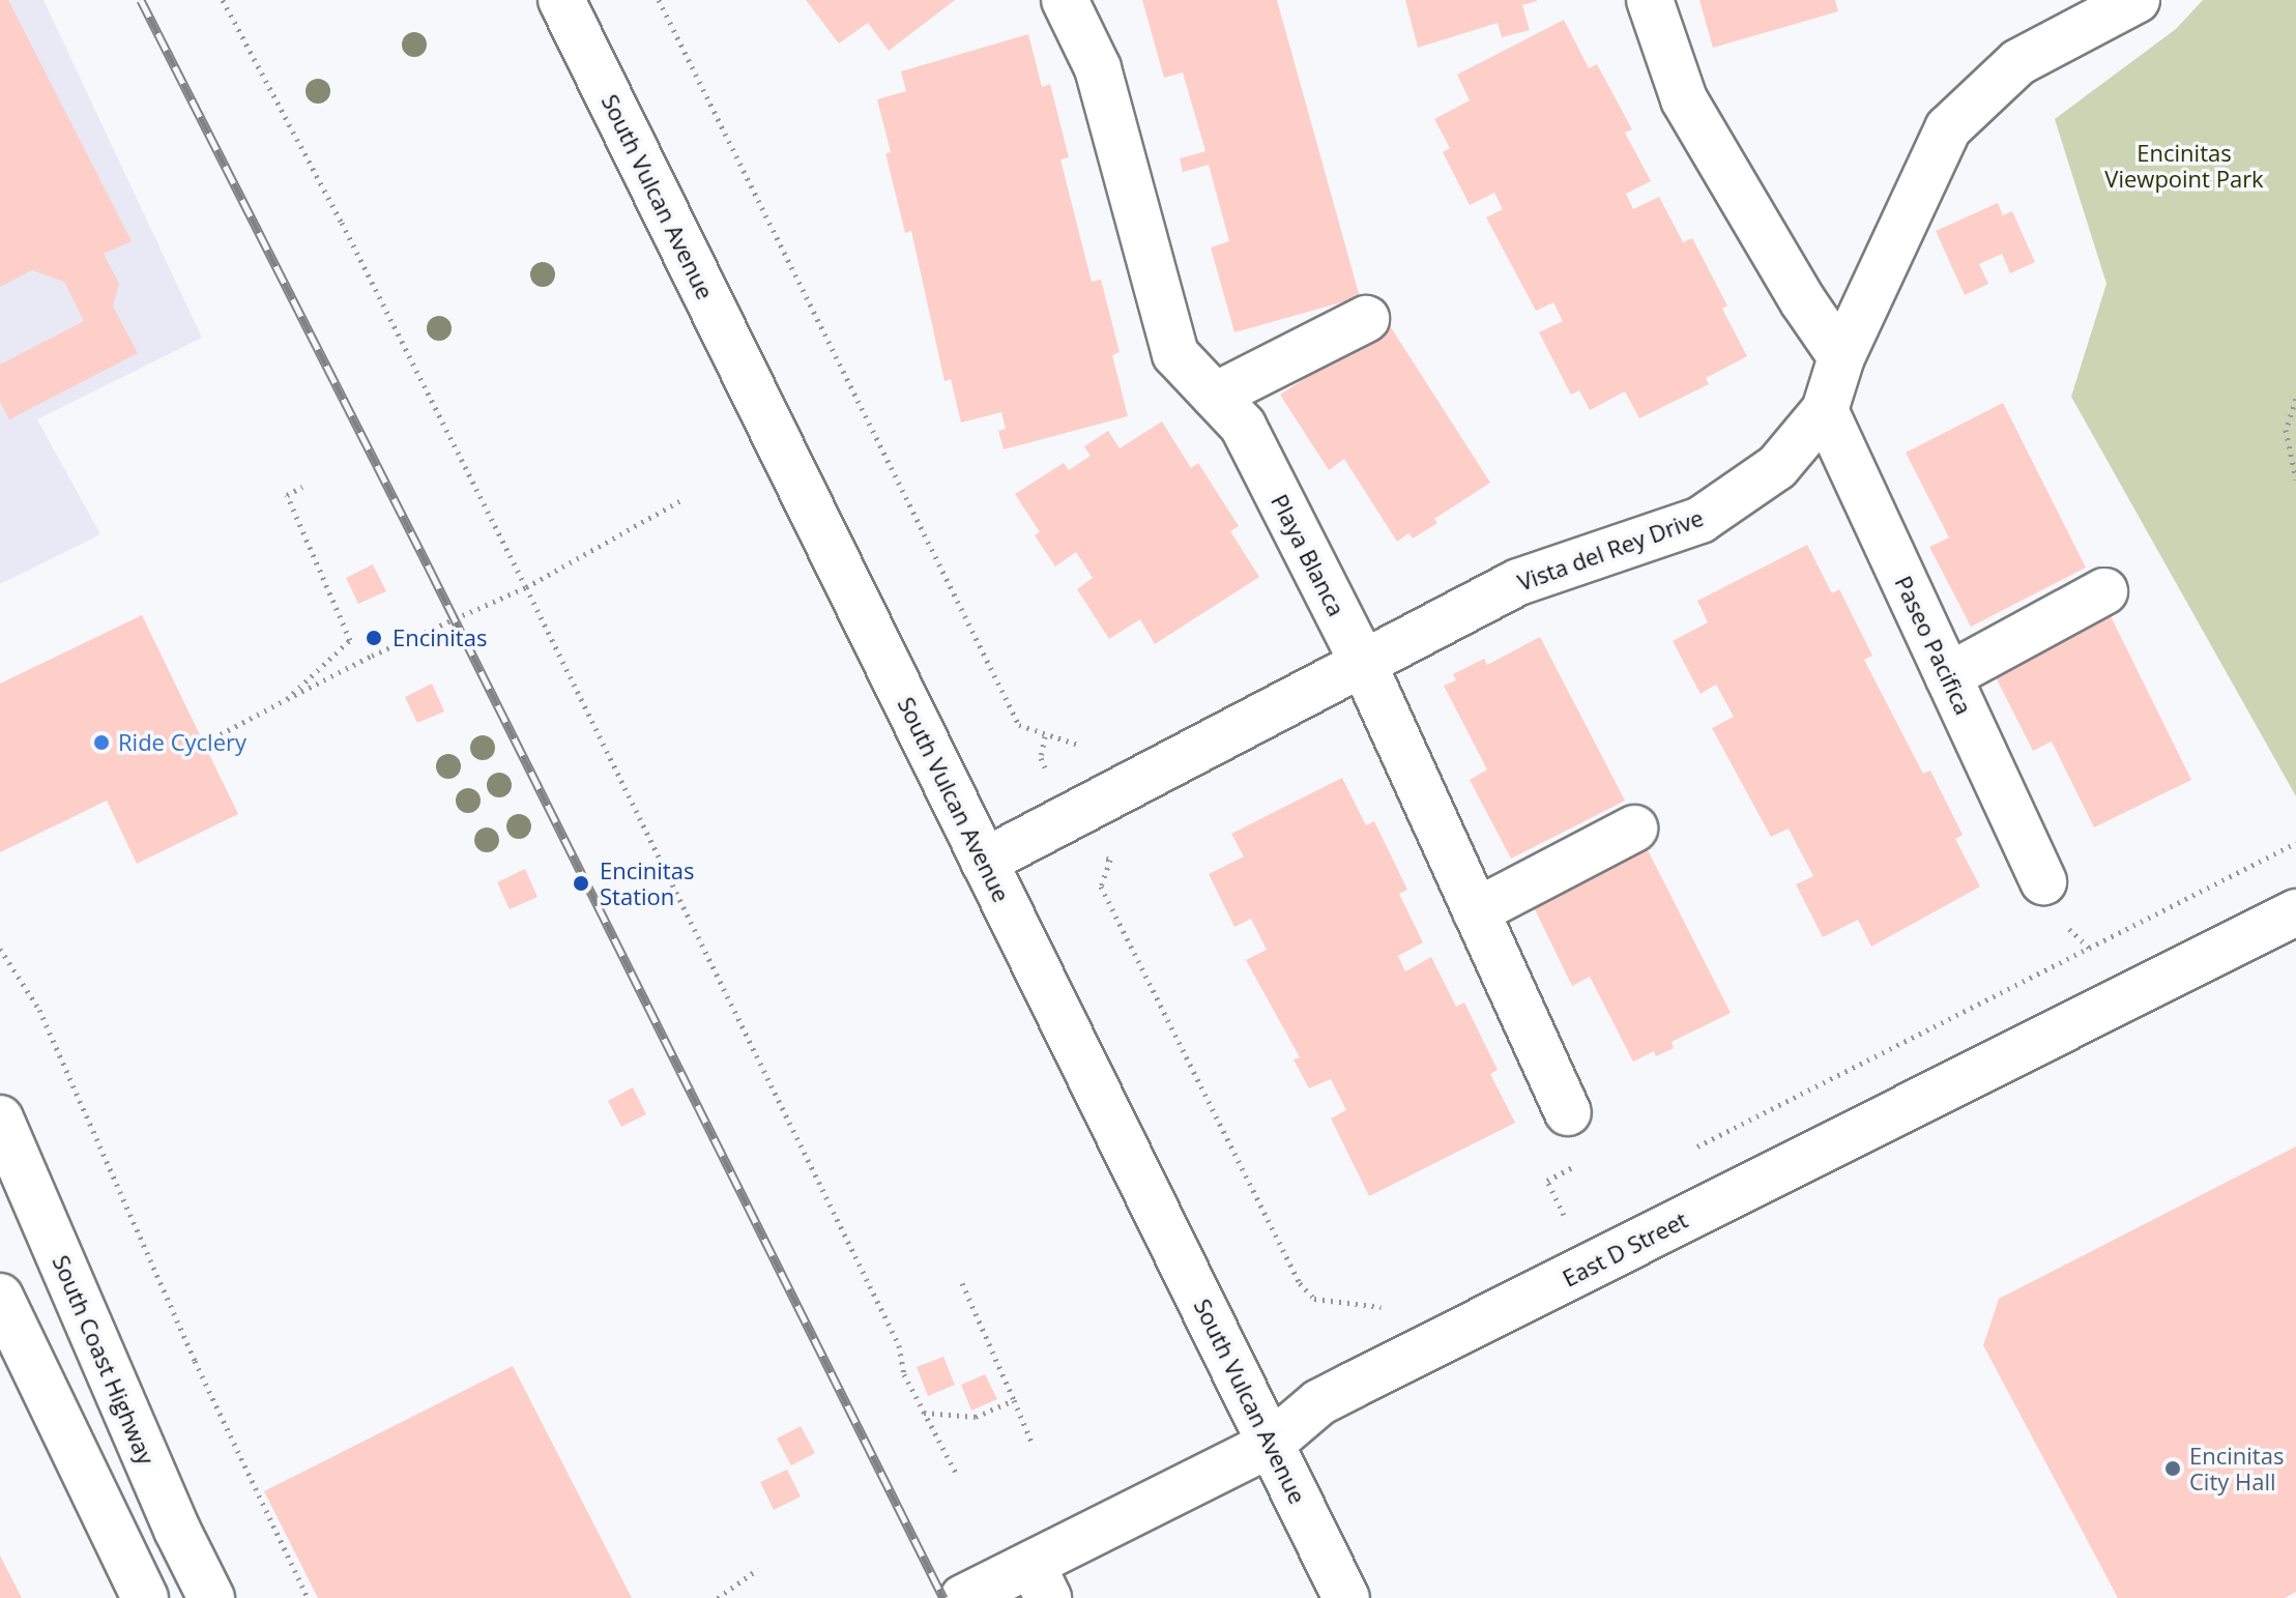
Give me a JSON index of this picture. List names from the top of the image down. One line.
{"streets":{"street":["South Vulcan Avenue","Vista del Rey Drive","Playa Blanca","Paseo Pacifica","East D Street","South Coast Highway"]},"crossings":[["South Vulcan Avenue","Vista del Rey Drive"],["South Vulcan Avenue","East D Street"],["Vista del Rey Drive","Playa Blanca"],["Vista del Rey Drive","Paseo Pacifica"]],"parks":["Encinitas Viewpoint Park"],"places":["Encinitas","Ride Cyclery","Encinitas Station","Encinitas City Hall"]}
